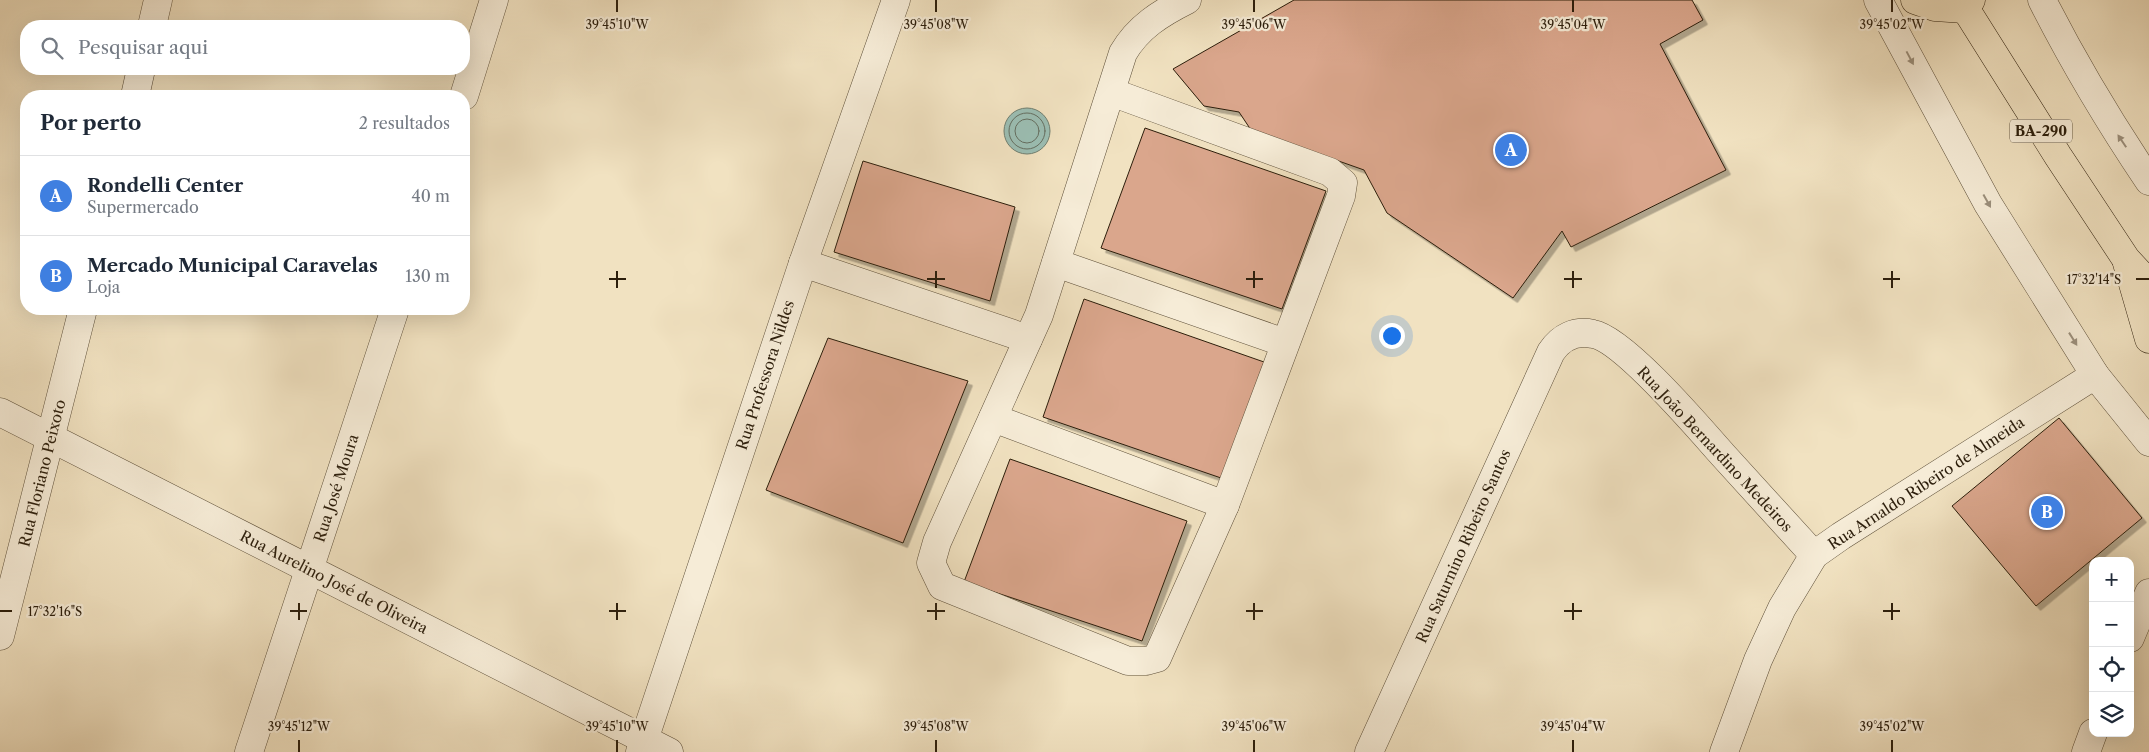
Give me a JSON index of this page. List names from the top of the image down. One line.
{"streets":{"main road":["BA-290"],"street":["Rua Professora Nildes","Rua João Bernardino Medeiros","Rua Floriano Peixoto","Rua Arnaldo Ribeiro de Almeida","Rua José Moura","Rua Saturnino Ribeiro Santos","Rua Aurelino José de Oliveira"]},"crossings":[["Rua Professora Nildes","Rua Aurelino José de Oliveira"],["Rua João Bernardino Medeiros","Rua Arnaldo Ribeiro de Almeida"],["Rua João Bernardino Medeiros","Rua Saturnino Ribeiro Santos"],["Rua Floriano Peixoto","Rua Aurelino José de Oliveira"],["Rua José Moura","Rua Aurelino José de Oliveira"]],"page":{"search":"Pesquisar aqui","heading":["Por perto","2 resultados"],"pins":["A","B"],"list":[{"mark":"A","name":"Rondelli Center","note":"Supermercado","value":"40 m"},{"mark":"B","name":"Mercado Municipal Caravelas","note":"Loja","value":"130 m"}],"map_buttons":["+","−"]},"coordinates":["39°45'10\"W","39°45'08\"W","39°45'06\"W","39°45'04\"W","39°45'02\"W","17°32'14\"S","17°32'16\"S","39°45'12\"W"]}
